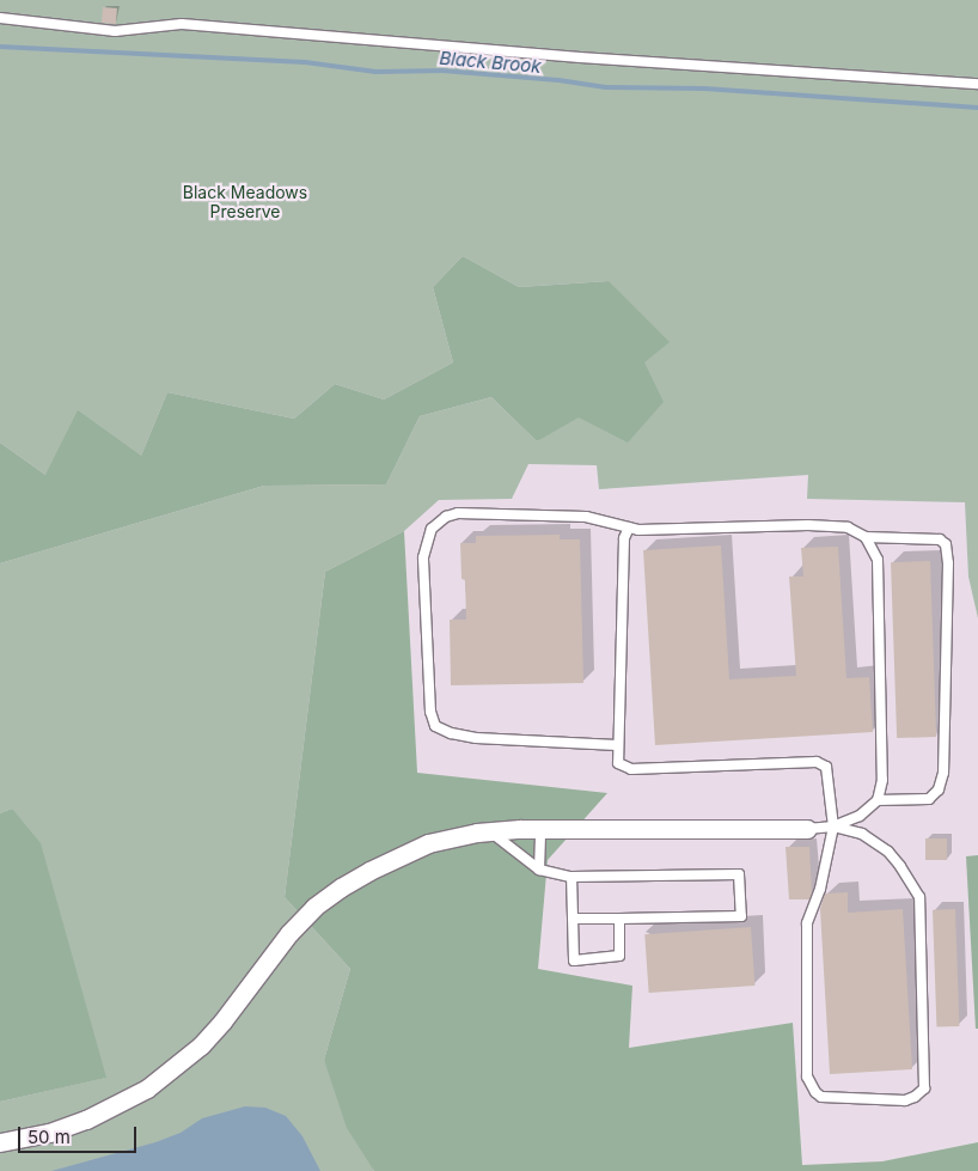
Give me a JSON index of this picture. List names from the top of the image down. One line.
{"water":["Black Brook"],"parks":["Black Meadows Preserve"],"scale_bar":"50 m"}
